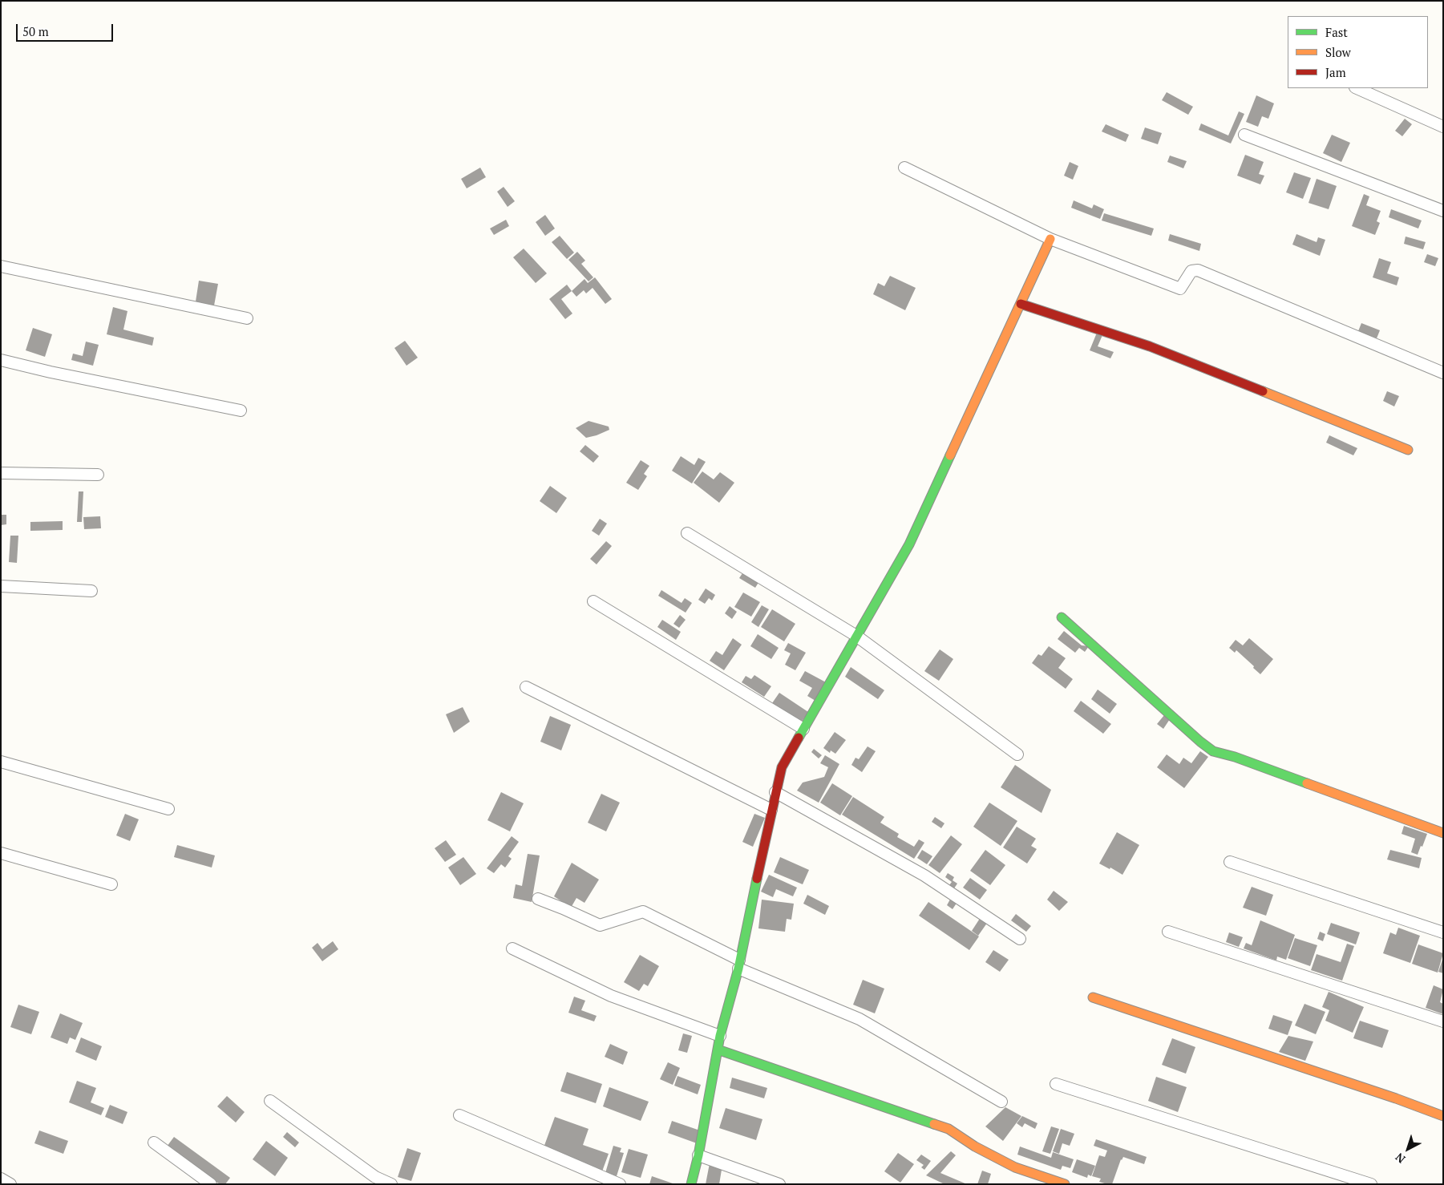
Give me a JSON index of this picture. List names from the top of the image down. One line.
{"legend":["Fast","Slow","Jam"],"scale_bar":"50 m","north":"bottom left"}
